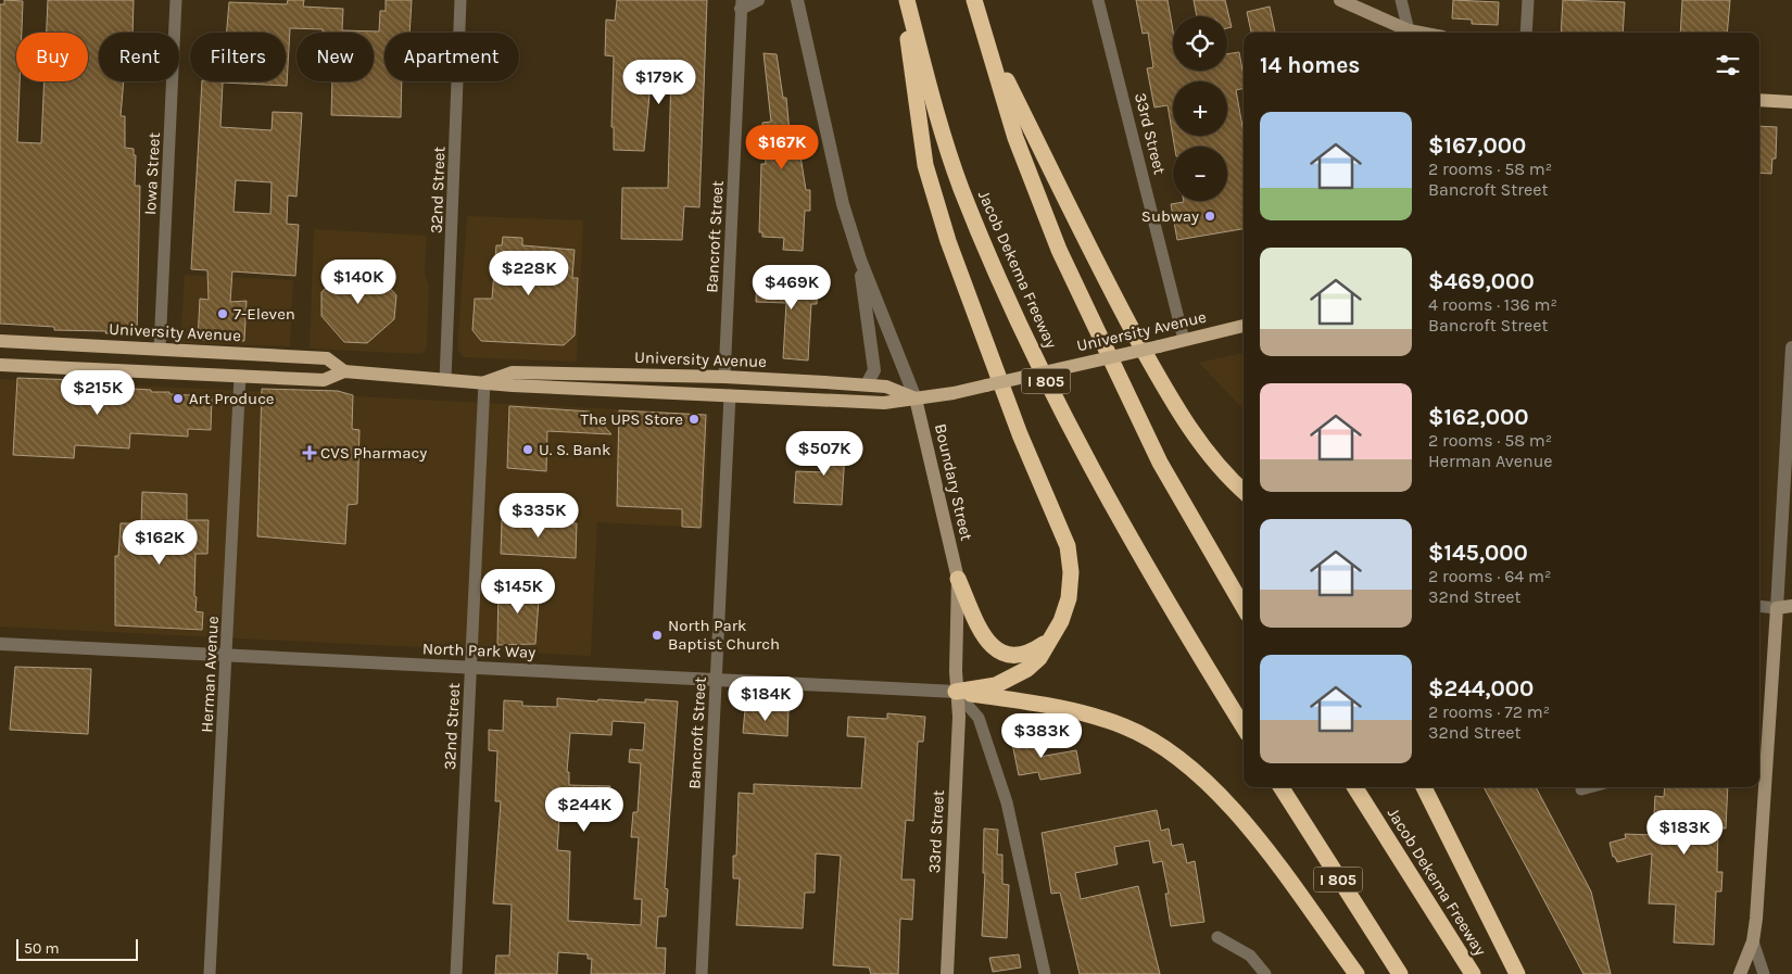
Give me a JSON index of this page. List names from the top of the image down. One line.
{"streets":{"highway":["Jacob Dekema Freeway","I 805"],"main road":["33rd Street","University Avenue","Boundary Street"],"street":["Iowa Street","32nd Street","Bancroft Street","North Park Way","Herman Avenue"]},"crossings":[["33rd Street","University Avenue"],["33rd Street","Boundary Street"],["33rd Street","North Park Way"],["Iowa Street","University Avenue"],["32nd Street","University Avenue"],["32nd Street","North Park Way"],["Bancroft Street","University Avenue"],["Bancroft Street","North Park Way"],["University Avenue","Boundary Street"],["University Avenue","Herman Avenue"],["Boundary Street","North Park Way"],["North Park Way","Herman Avenue"]],"places":{"other":["Subway","7-Eleven","Art Produce","The UPS Store","U. S. Bank","North Park Baptist Church"],"health":["CVS Pharmacy"]},"scale_bar":"50 m","page":{"map_buttons":["+","−"],"chip":["Buy","Rent","Filters","New","Apartment"],"heading":"14 homes","price":["$179K","$167K","$228K","$140K","$469K","$215K","$507K","$335K","$162K","$145K","$184K","$383K","$244K","$183K"],"list":[{"name":"$167,000","note":"2 rooms · 58 m² · Bancroft Street"},{"name":"$469,000","note":"4 rooms · 136 m² · Bancroft Street"},{"name":"$162,000","note":"2 rooms · 58 m² · Herman Avenue"},{"name":"$145,000","note":"2 rooms · 64 m² · 32nd Street"},{"name":"$244,000","note":"2 rooms · 72 m² · 32nd Street"}],"scale":"50 m"}}
